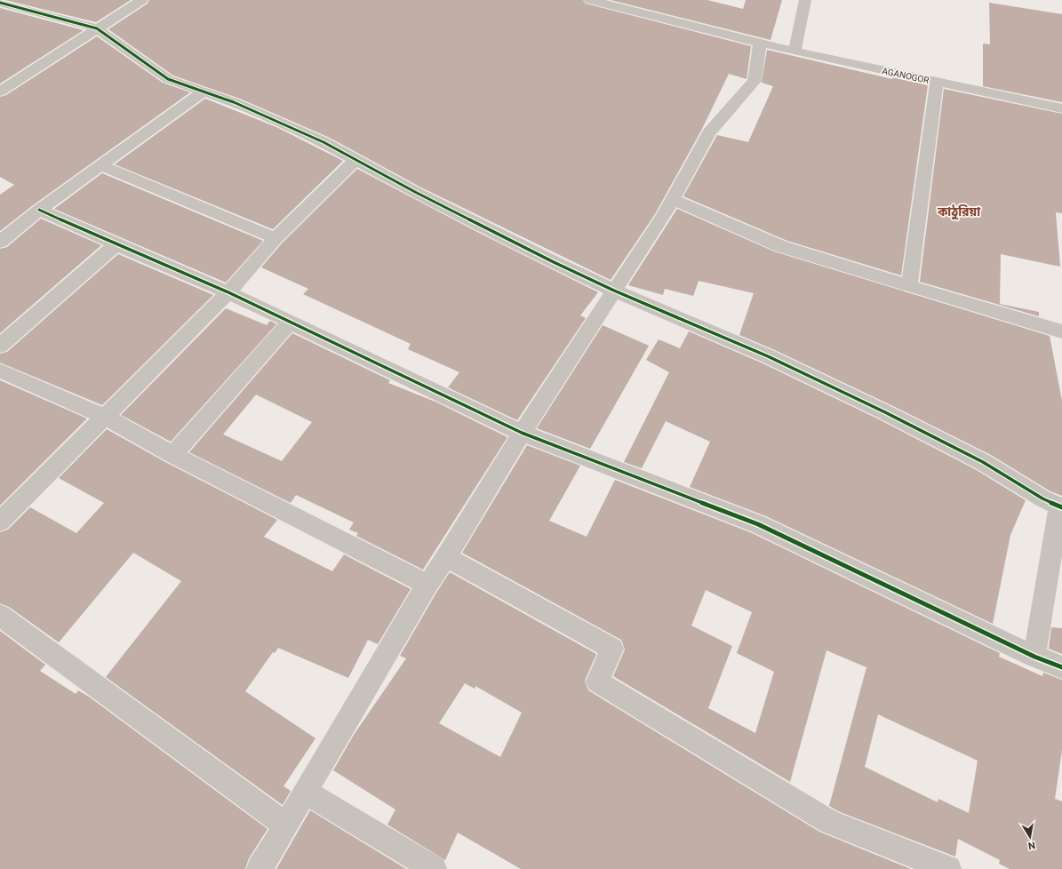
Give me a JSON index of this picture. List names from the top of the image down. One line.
{"streets":{"street":["AGANOGOR"]},"districts":["কাঠুরিয়া"],"north":"bottom"}
